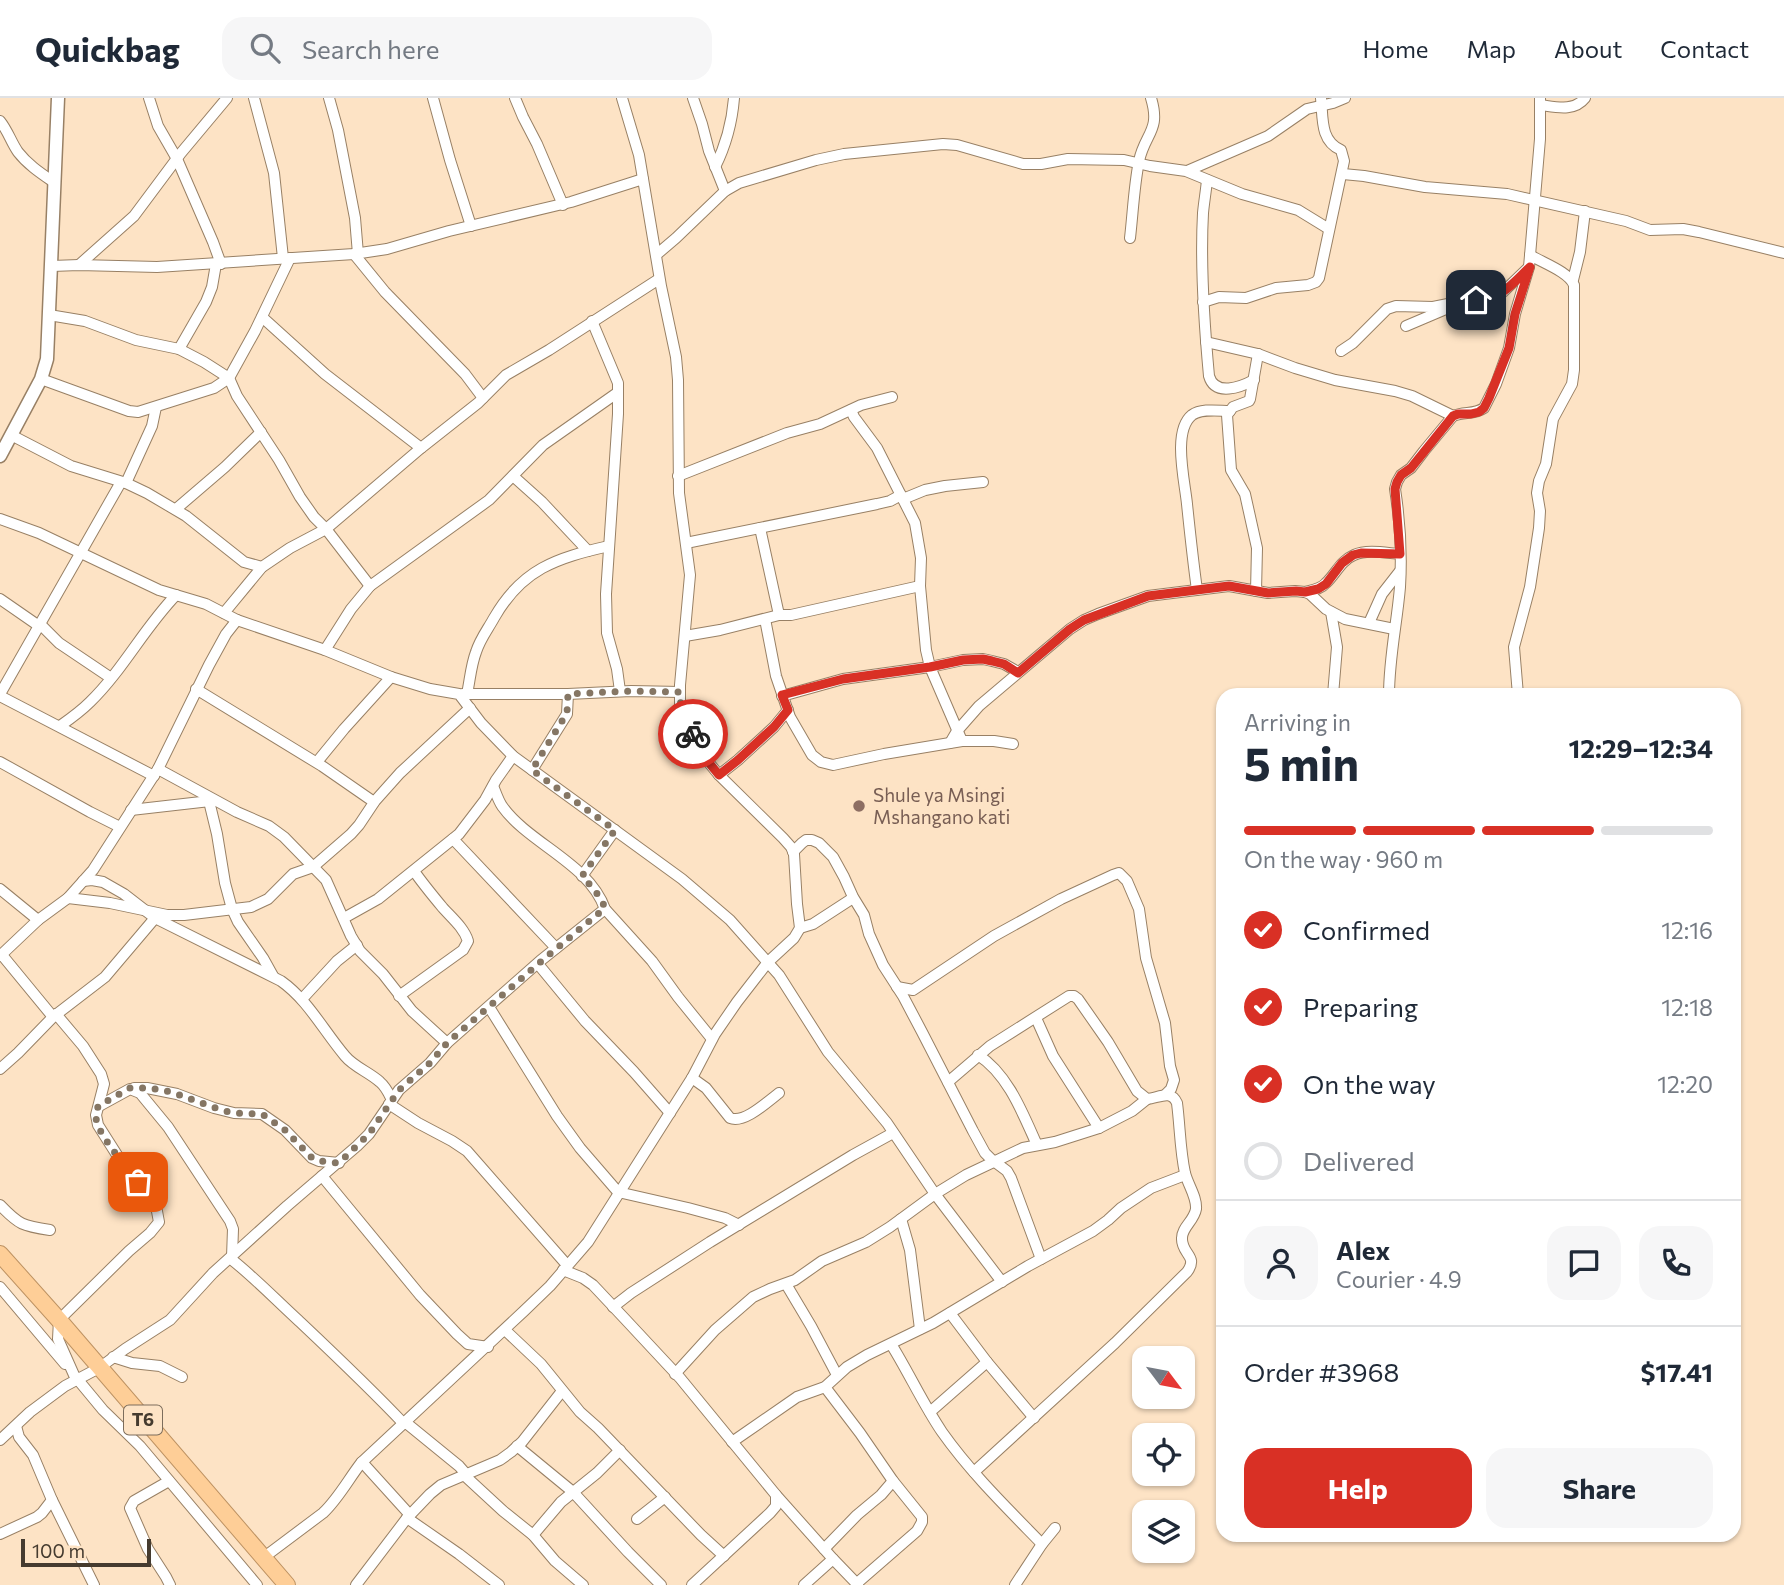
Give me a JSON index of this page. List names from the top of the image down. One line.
{"streets":{"highway":["T6"]},"places":["Shule ya Msingi Mshangano kati"],"scale_bar":"100 m","north":"bottom right","page":{"header":"Quickbag","search":"Search here","nav":["Home","Map","About","Contact"],"heading":["5 min","Arriving in","12:29–12:34"],"panel":["Alex","Courier · 4.9","Order #3968","$17.41"],"bar":"On the way · 960 m","list":[["Confirmed","12:16"],["Preparing","12:18"],["On the way","12:20"],"Delivered"],"buttons":["Help","Share"],"scale":"100 m"}}
